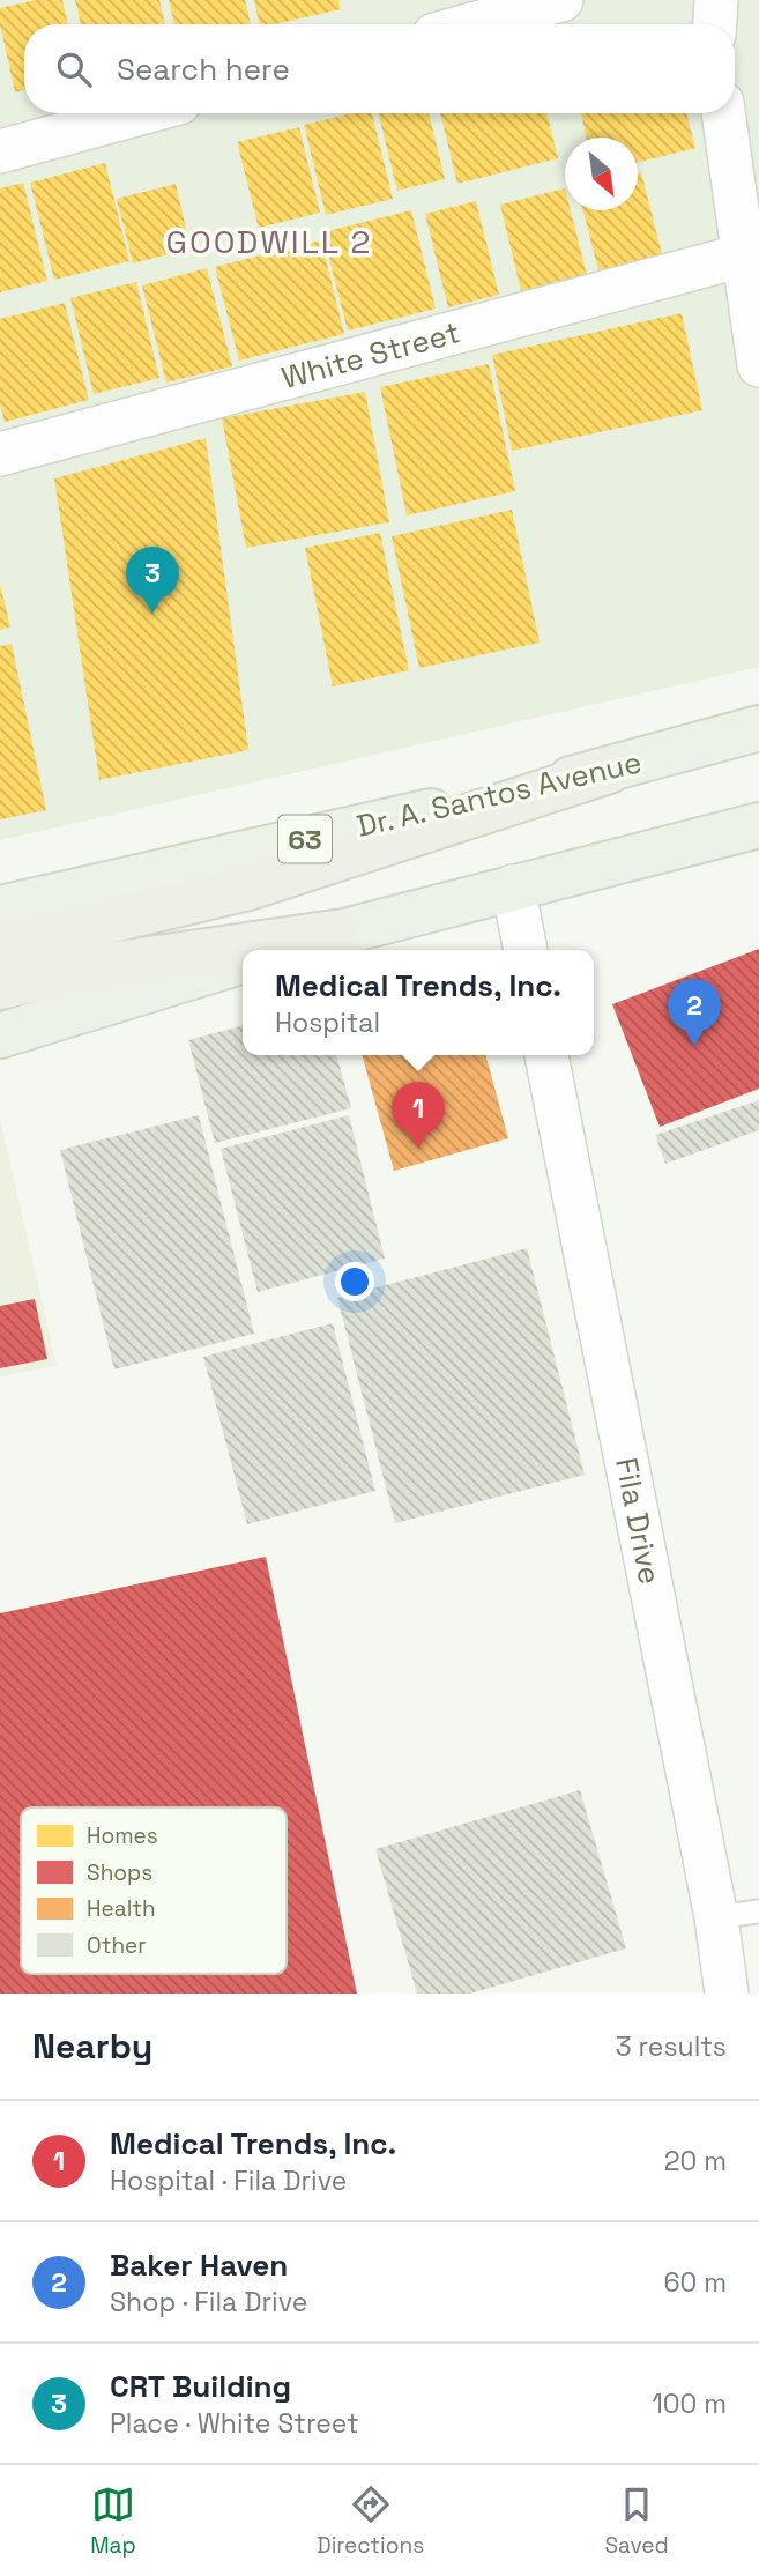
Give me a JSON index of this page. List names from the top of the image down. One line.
{"streets":{"main road":["Dr. A. Santos Avenue","63"],"street":["White Street","Fila Drive"]},"districts":["GOODWILL 2"],"legend":["Homes","Shops","Health","Other"],"north":"bottom right","page":{"search":"Search here","pins":["3","2","1"],"popup":["Medical Trends, Inc.","Hospital"],"heading":["Nearby","3 results"],"list":[{"mark":"1","name":"Medical Trends, Inc.","note":"Hospital · Fila Drive","value":"20 m"},{"mark":"2","name":"Baker Haven","note":"Shop · Fila Drive","value":"60 m"},{"mark":"3","name":"CRT Building","note":"Place · White Street","value":"100 m"}],"nav":["Map","Directions","Saved"]}}
